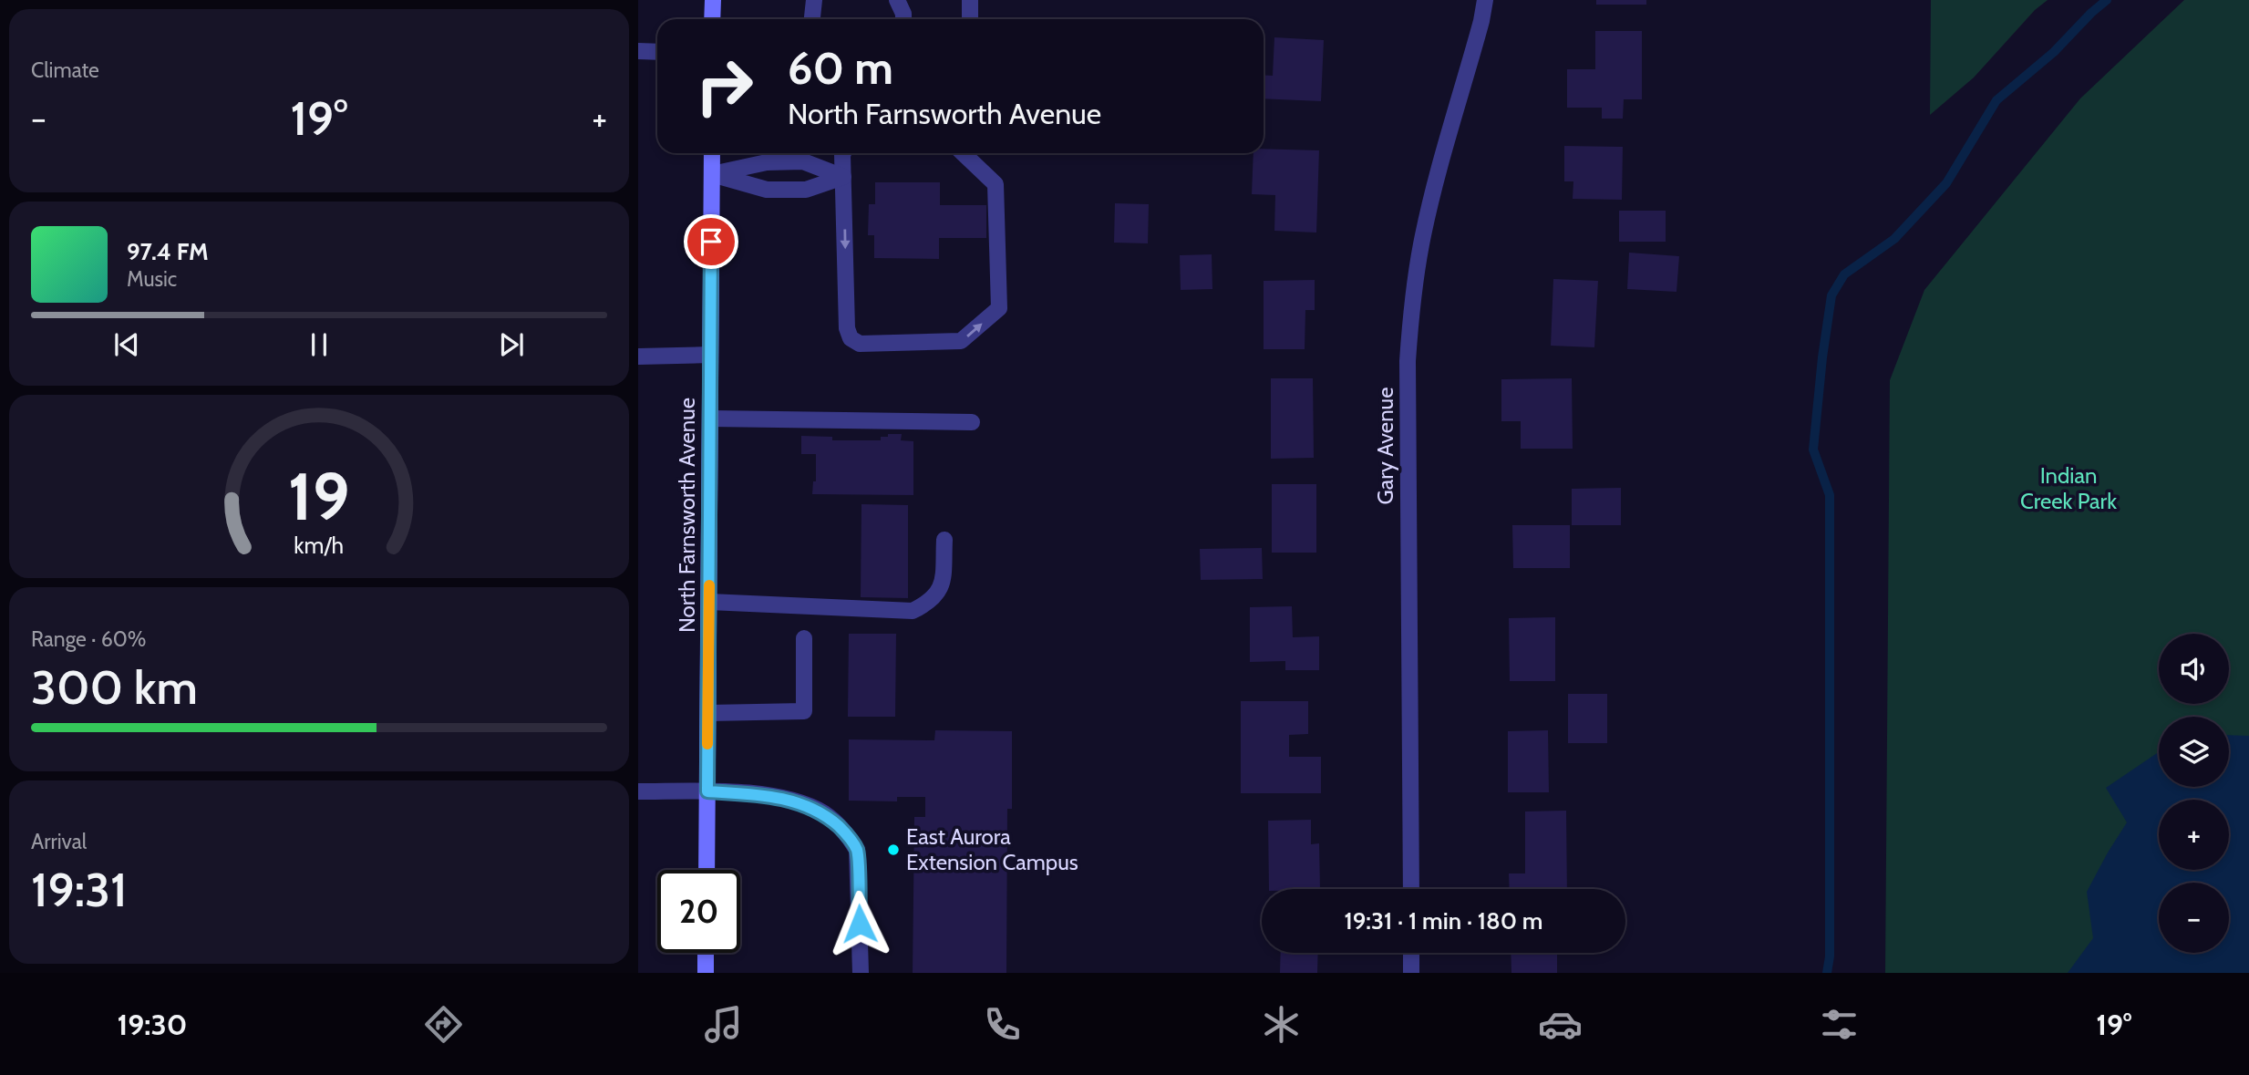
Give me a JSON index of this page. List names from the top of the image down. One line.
{"streets":{"main road":["North Farnsworth Avenue"],"street":["Gary Avenue"]},"parks":["Indian Creek Park"],"places":["East Aurora Extension Campus"],"page":{"tile":["Climate",["Range · 60%","300 km"],["Arrival","19:31"]],"turn":["60 m","North Farnsworth Avenue"],"heat":["−","19°","+"],"song":["97.4 FM","Music"],"map_buttons":["+","−"],"limit":"20","trip":"19:31 · 1 min · 180 m","tabs":["19:30","19°"],"gauge":["19","km/h"]}}
